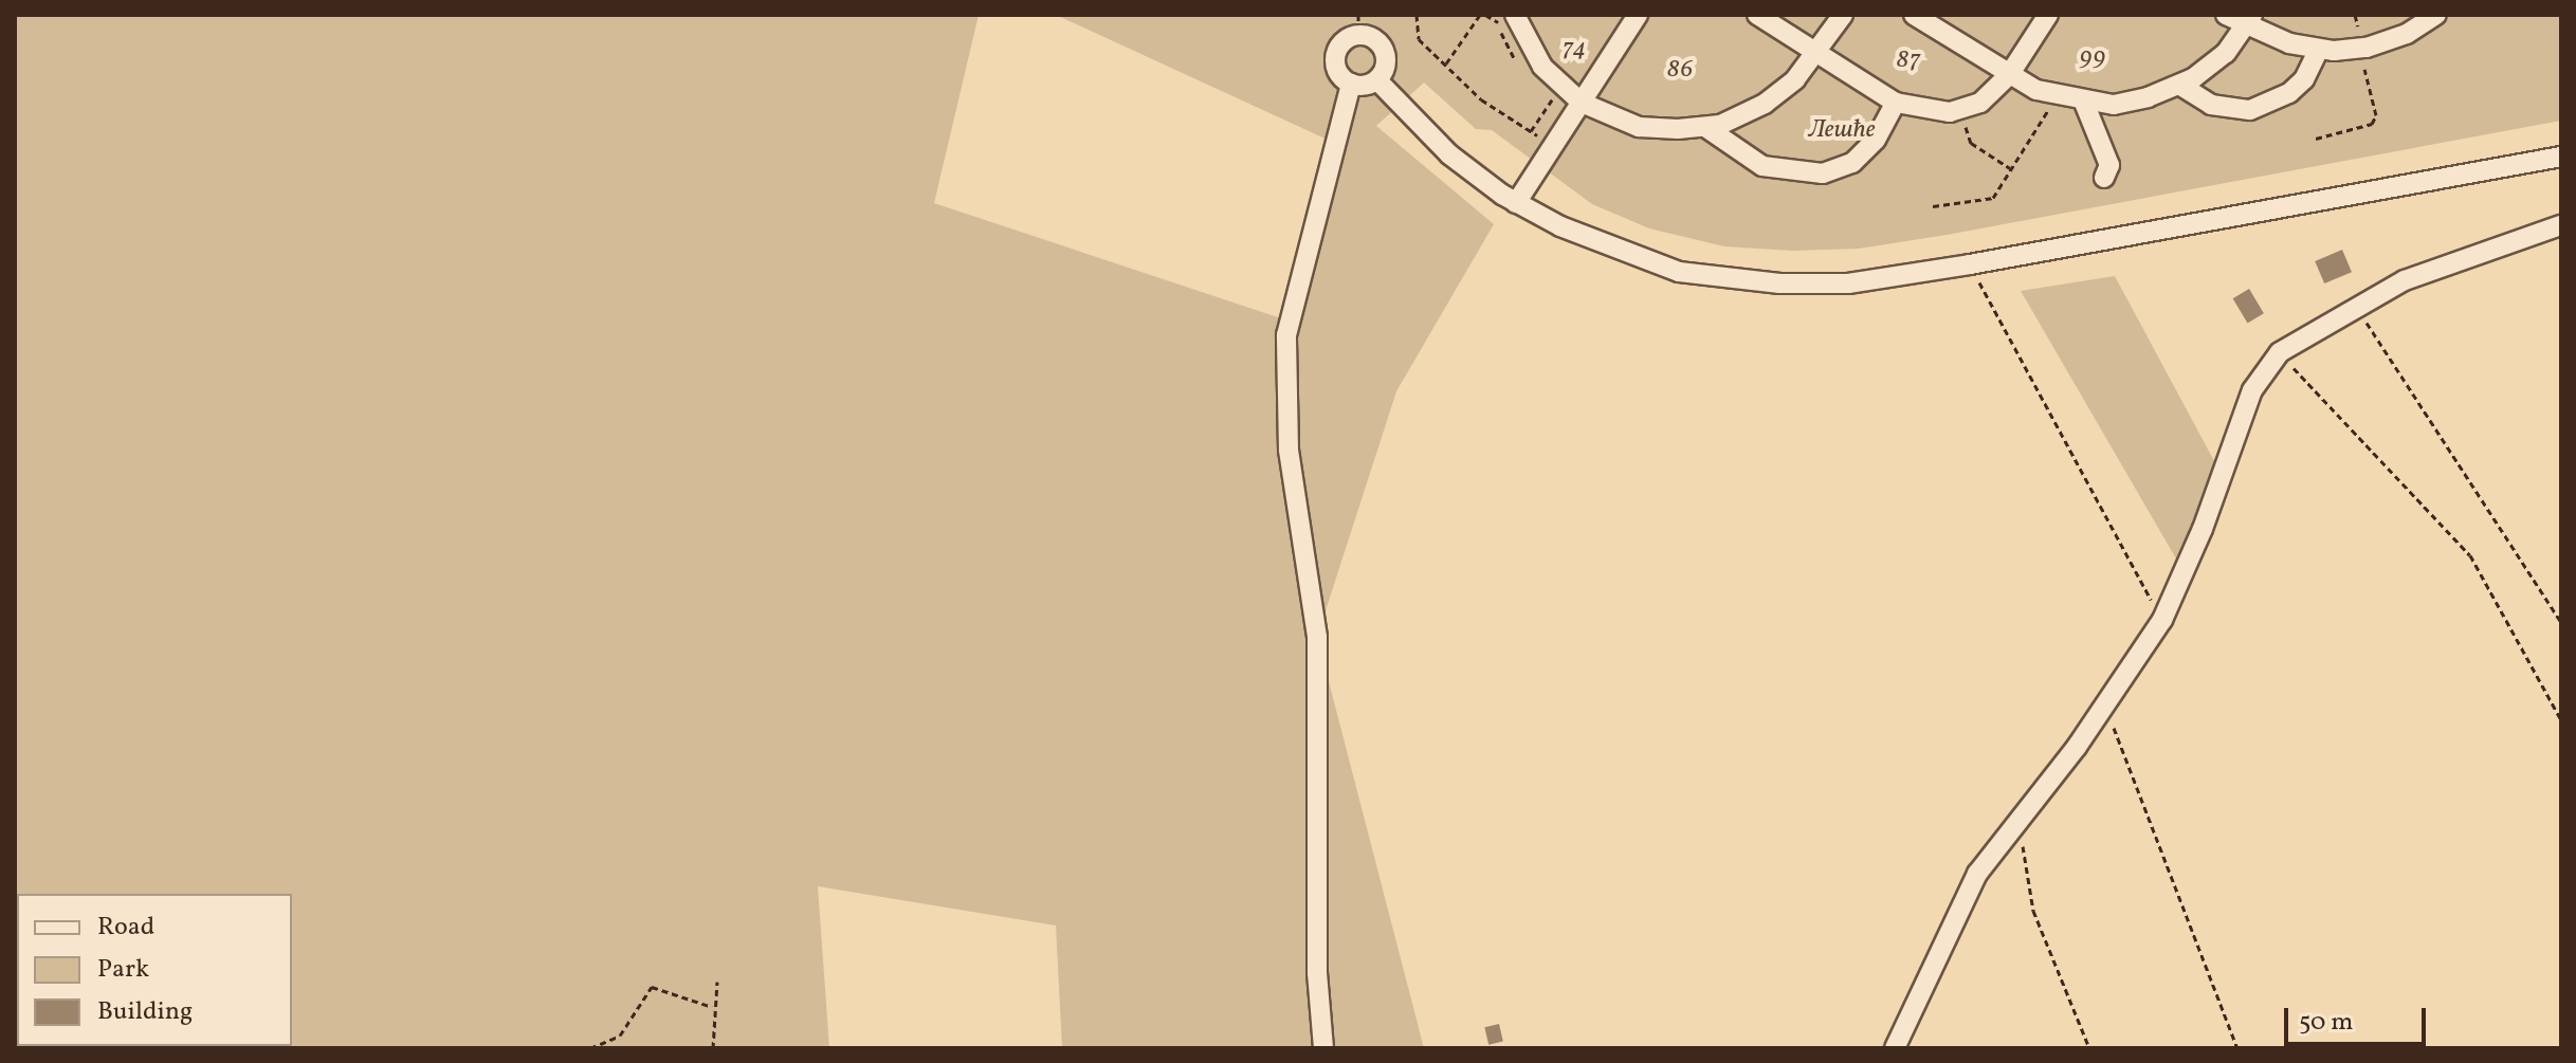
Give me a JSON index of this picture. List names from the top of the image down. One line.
{"parks":["74","99","87","86","Лешће"],"legend":["Road","Park","Building"],"scale_bar":"50 m"}
